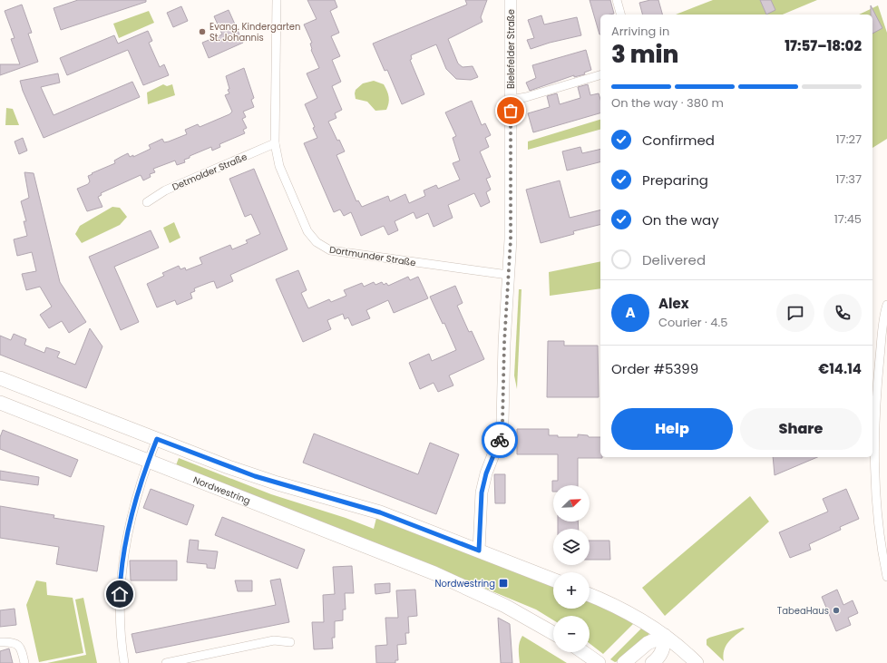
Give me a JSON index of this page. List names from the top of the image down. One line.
{"streets":{"main road":["Nordwestring"],"street":["Bielefelder Straße","Detmolder Straße","Dortmunder Straße"]},"crossings":[["Bielefelder Straße","Dortmunder Straße"],["Detmolder Straße","Dortmunder Straße"]],"places":{"other":["Evang. Kindergarten St. Johannis","TabeaHaus"],"transit":["Nordwestring"]},"north":"top right","page":{"heading":["3 min","Arriving in","17:57–18:02"],"panel":["Alex","Courier · 4.5","Order #5399","€14.14"],"bar":"On the way · 380 m","list":[["Confirmed","17:27"],["Preparing","17:37"],["On the way","17:45"],"Delivered"],"round":"A","buttons":["Help","Share"],"map_buttons":["+","−"]}}
